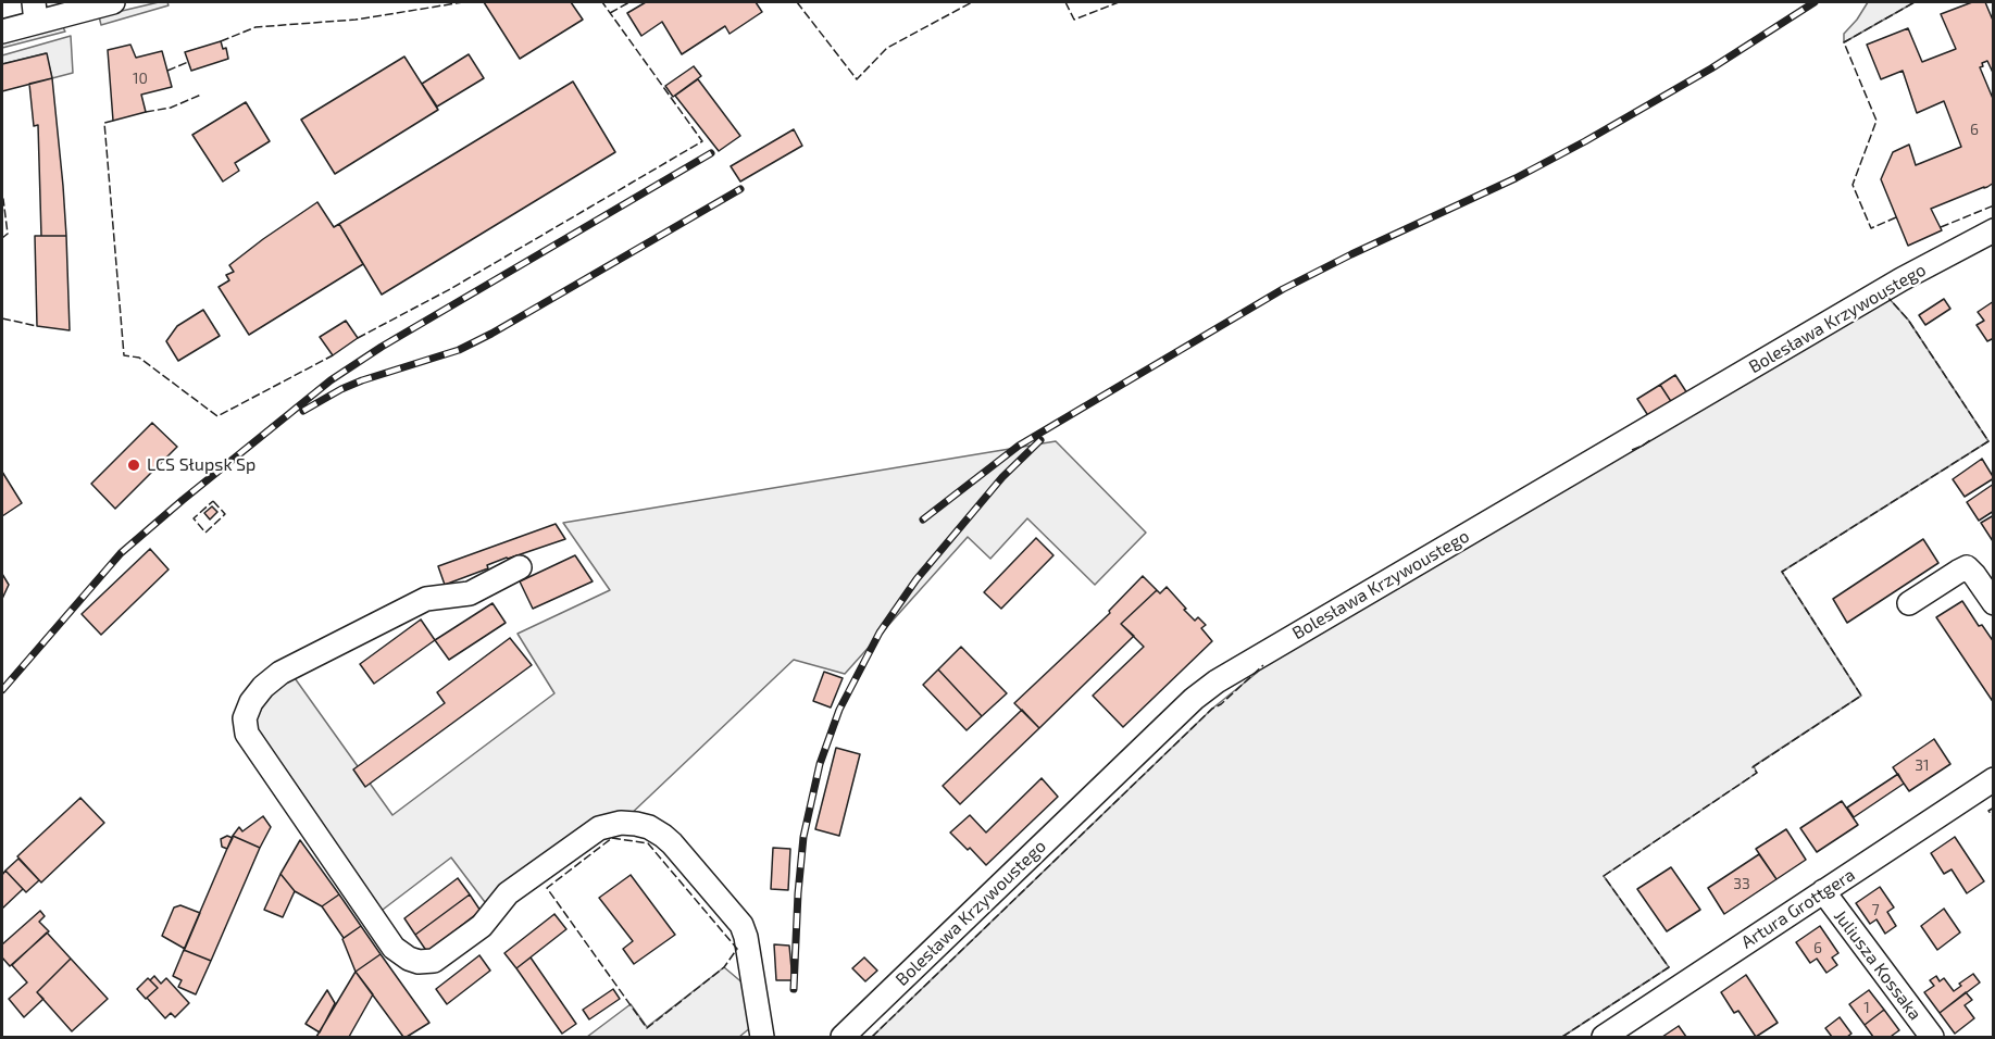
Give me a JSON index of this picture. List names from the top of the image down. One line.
{"streets":{"street":["Bolesława Krzywoustego","Artura Grottgera","Juliusza Kossaka"]},"crossings":[["Artura Grottgera","Juliusza Kossaka"]],"places":["LCS Słupsk Sp"],"house_numbers":["10","6","31","33","7","6","1"]}
